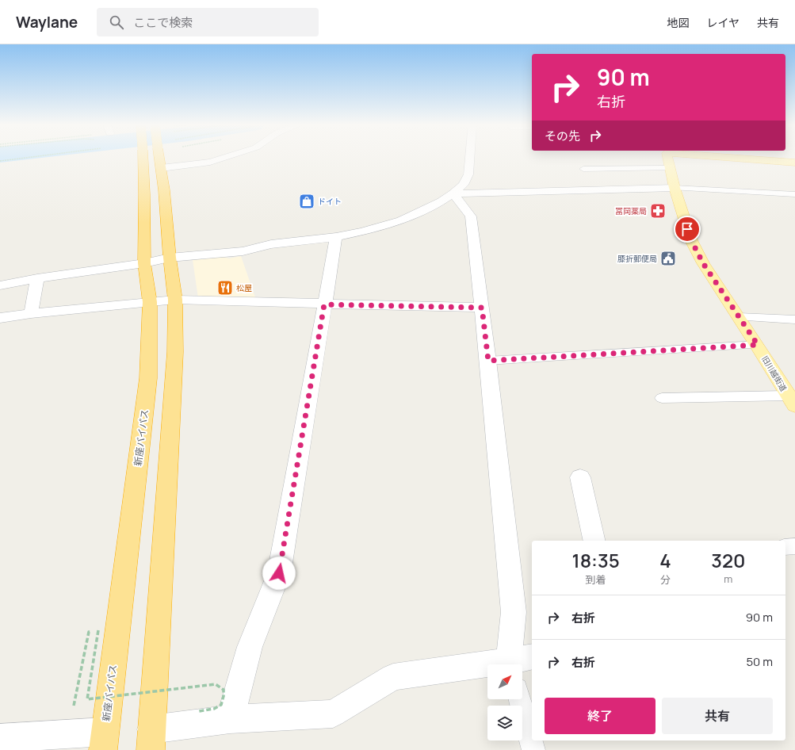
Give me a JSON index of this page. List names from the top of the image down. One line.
{"streets":{"highway":["新座バイパス"],"main road":["旧川越街道"]},"places":{"shop":["ドイト"],"pharmacy":["冨岡薬局"],"public building":["膝折郵便局"],"restaurant":["松屋"]},"north":"top right","page":{"header":"Waylane","search":"ここで検索","nav":["地図","レイヤ","共有"],"turn":["90 m","右折"],"then":"その先","eta":["18:35","到着","4","分","320","m"],"list":[{"name":"右折","value":"90 m"},{"name":"右折","value":"50 m"}],"buttons":["終了","共有"]}}
